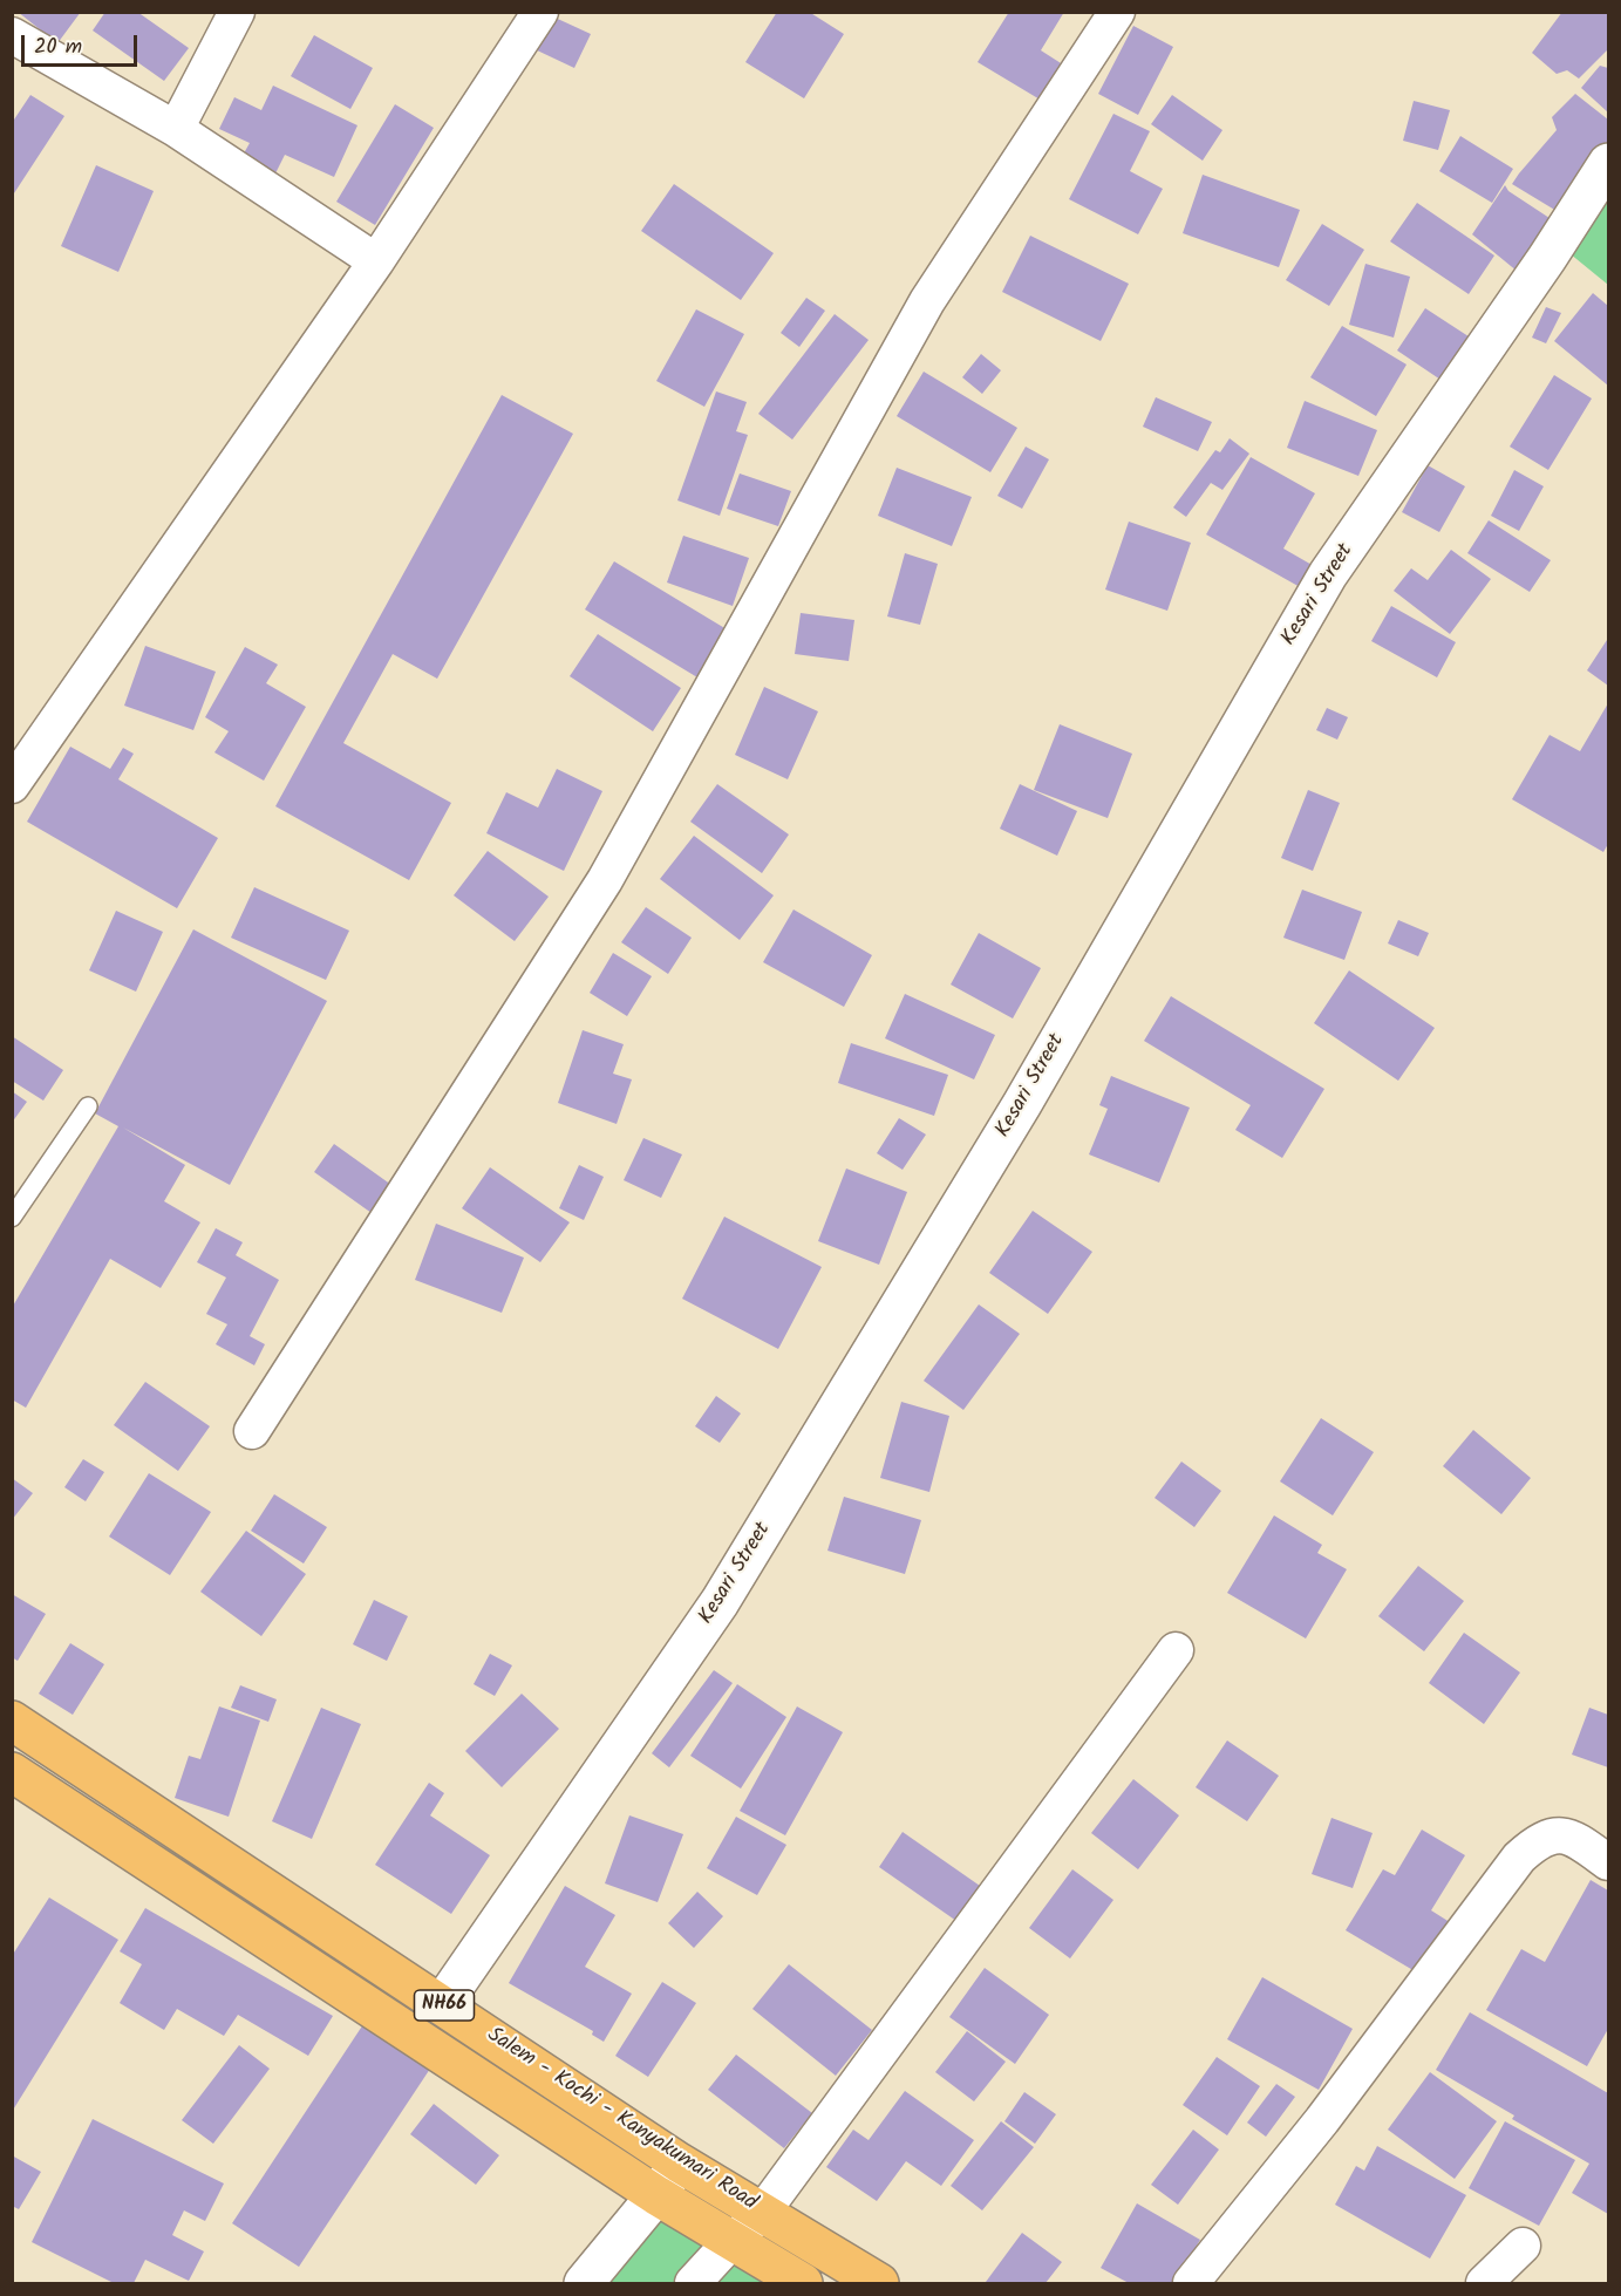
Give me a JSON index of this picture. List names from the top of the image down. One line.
{"streets":{"highway":["NH66","Salem - Kochi - Kanyakumari Road"],"street":["Kesari Street"]},"crossings":[["Kesari Street","Salem - Kochi - Kanyakumari Road"]],"scale_bar":"20 m"}
